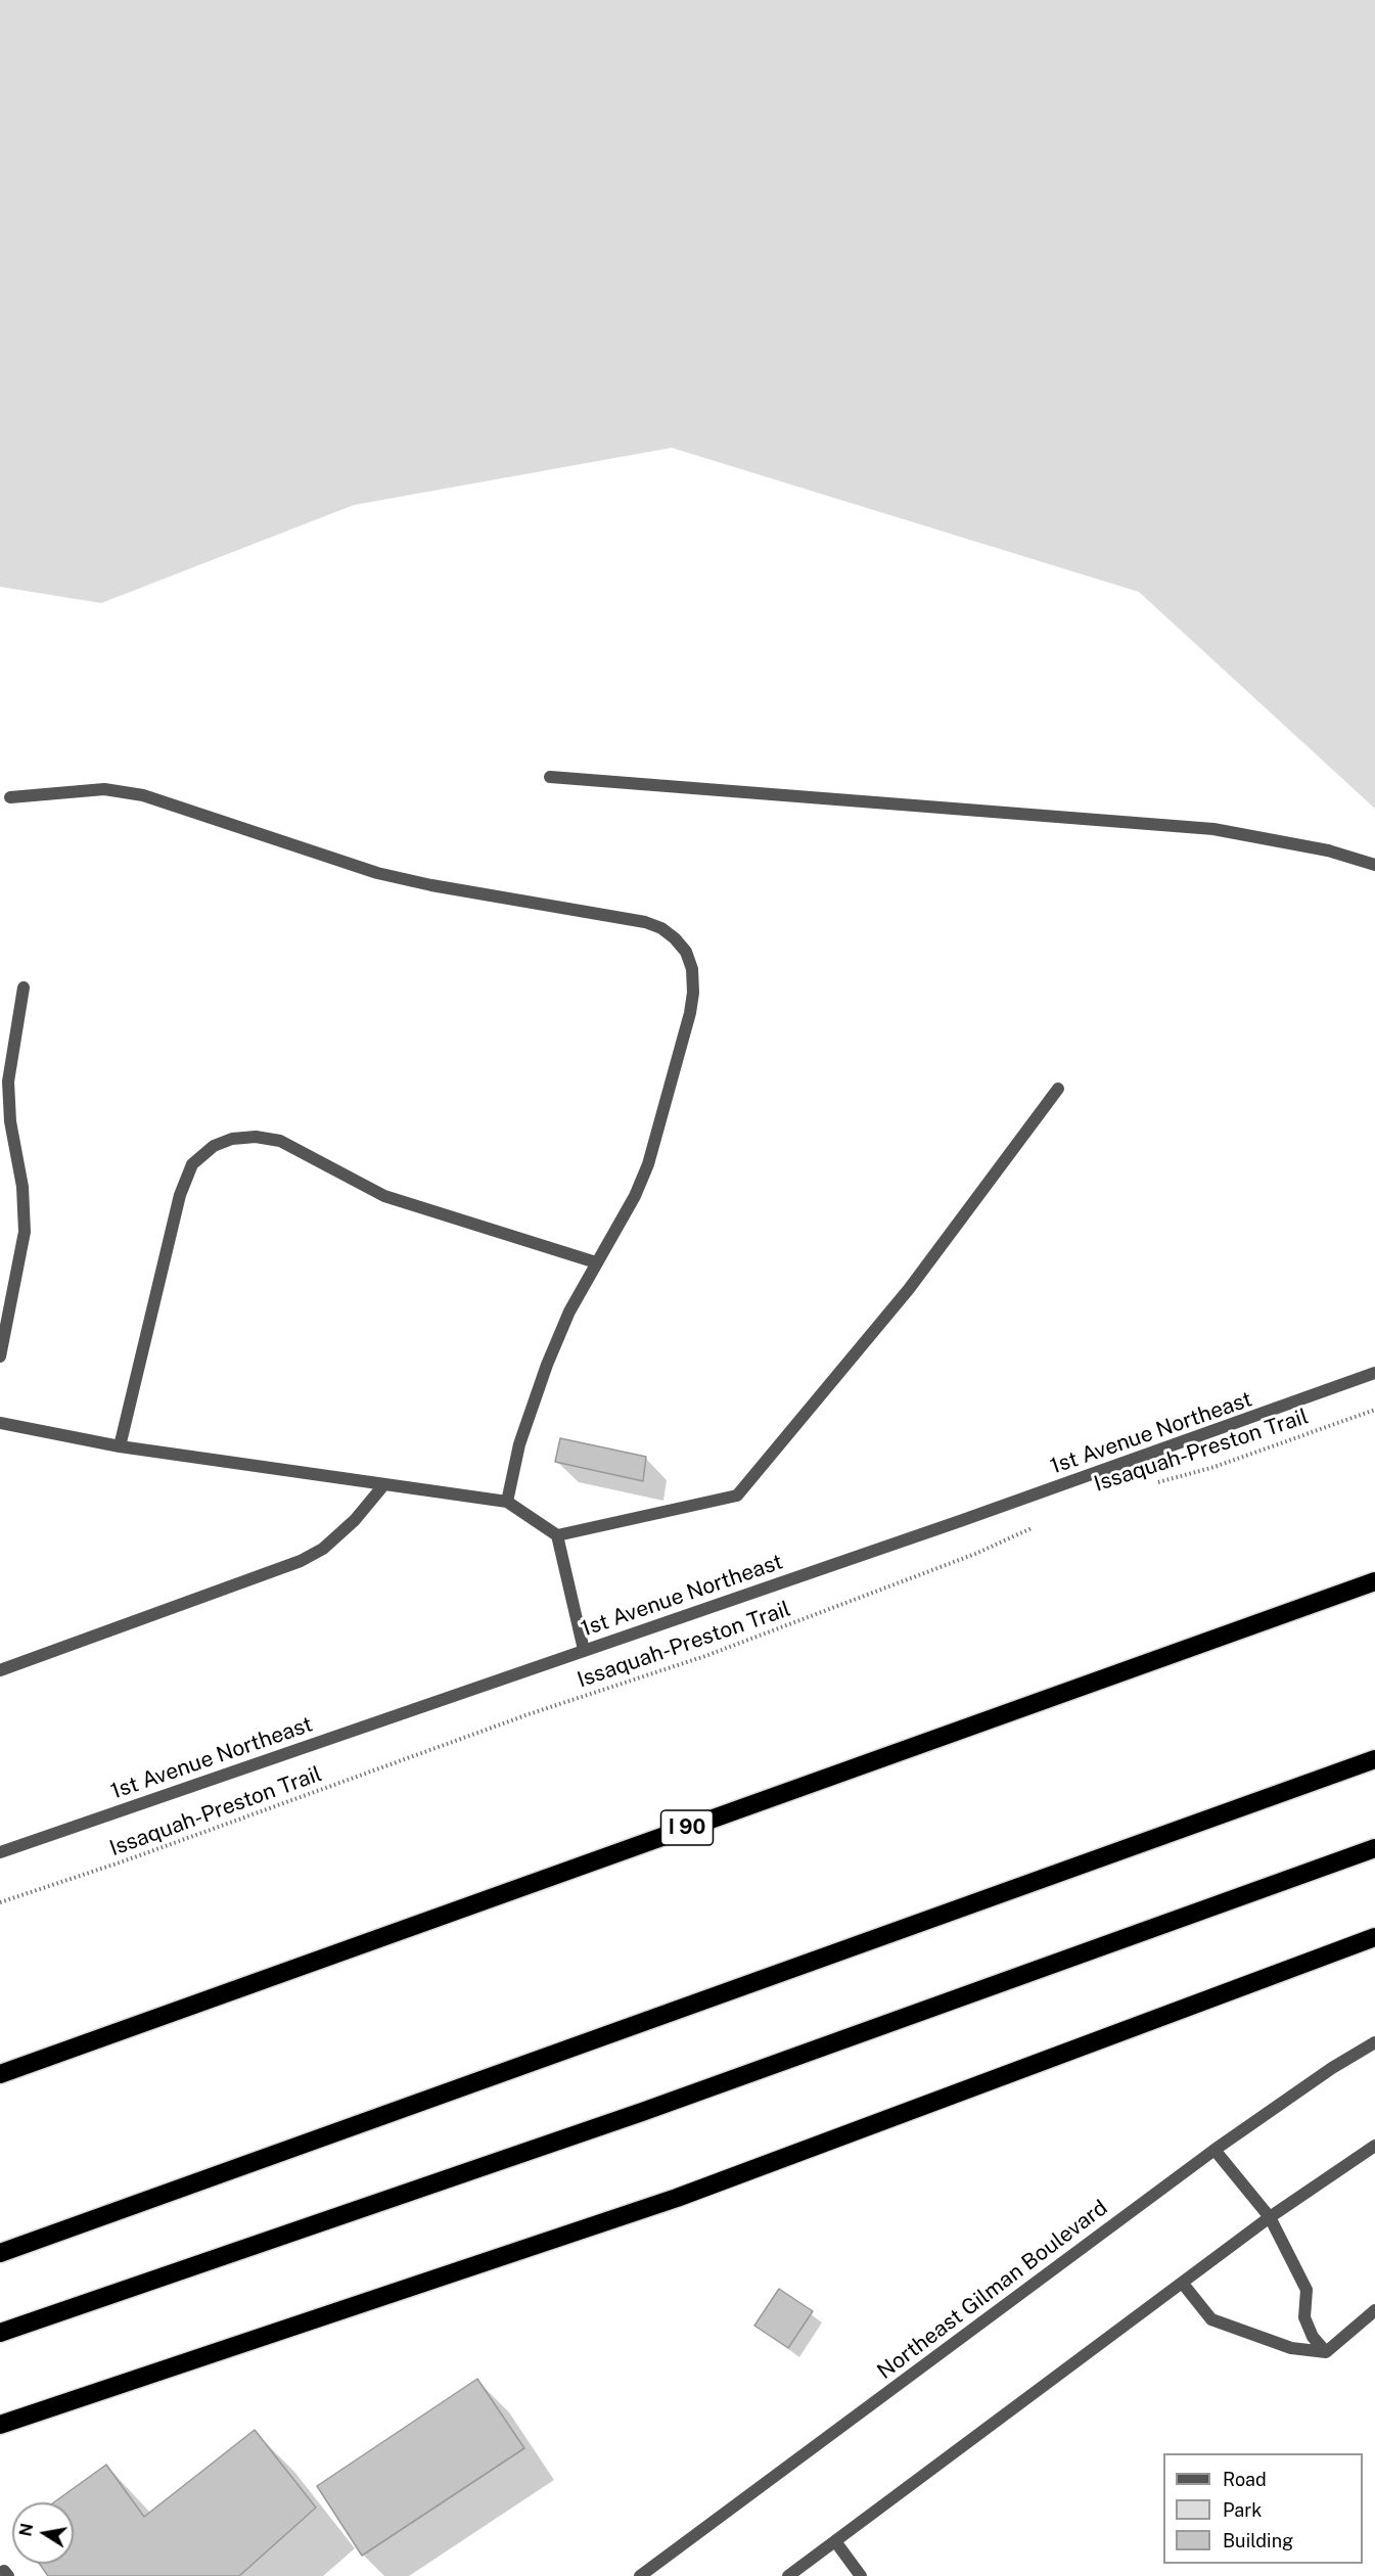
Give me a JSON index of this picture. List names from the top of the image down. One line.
{"streets":{"highway":["I 90"],"street":["1st Avenue Northeast","Northeast Gilman Boulevard"],"path":["Issaquah-Preston Trail"]},"legend":["Road","Park","Building"],"north":"left"}
